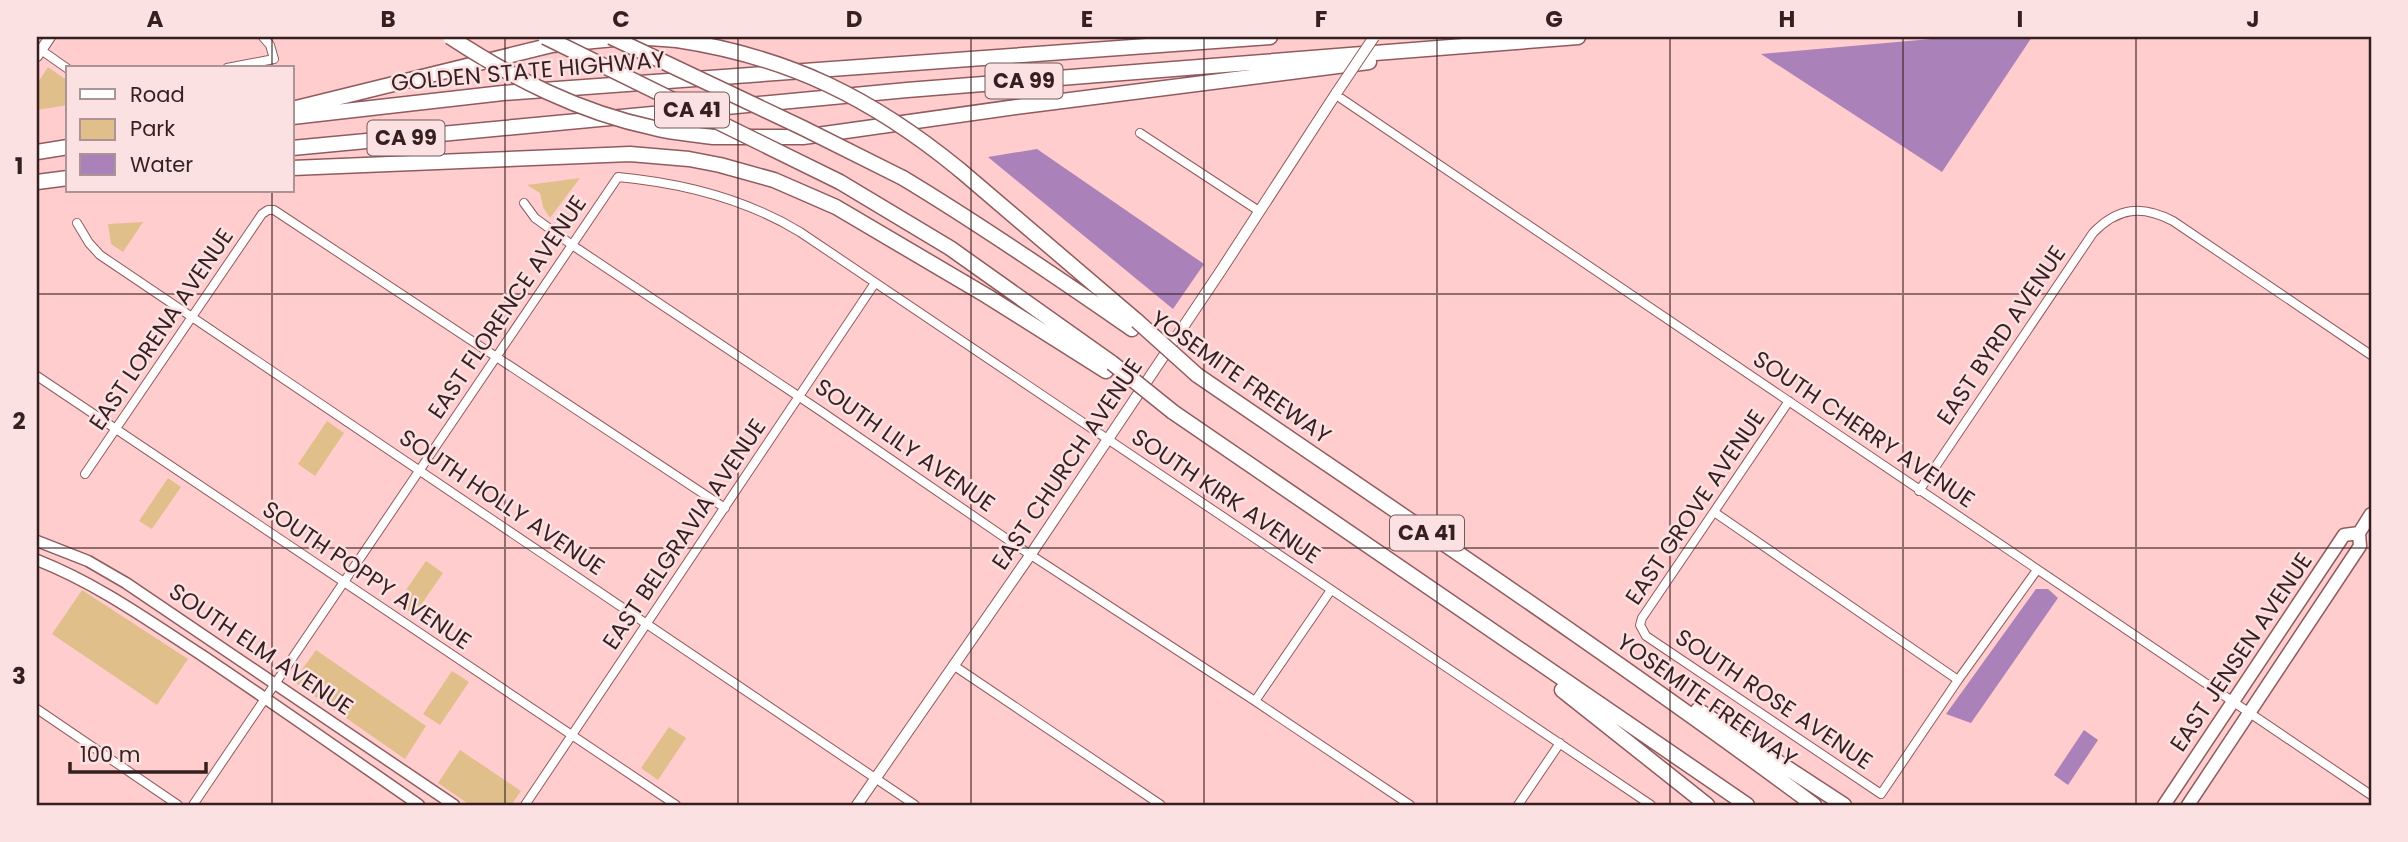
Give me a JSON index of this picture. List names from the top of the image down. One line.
{"streets":{"highway":["GOLDEN STATE HIGHWAY","CA 99","CA 41","YOSEMITE FREEWAY"],"main road":["SOUTH ELM AVENUE","EAST JENSEN AVENUE"],"street":["EAST FLORENCE AVENUE","EAST LORENA AVENUE","EAST BYRD AVENUE","SOUTH CHERRY AVENUE","SOUTH LILY AVENUE","EAST CHURCH AVENUE","SOUTH KIRK AVENUE","SOUTH HOLLY AVENUE","EAST GROVE AVENUE","EAST BELGRAVIA AVENUE","SOUTH POPPY AVENUE","SOUTH ROSE AVENUE"]},"crossings":[["EAST FLORENCE AVENUE","EAST LORENA AVENUE"],["EAST FLORENCE AVENUE","SOUTH LILY AVENUE"],["EAST FLORENCE AVENUE","SOUTH KIRK AVENUE"],["EAST FLORENCE AVENUE","SOUTH HOLLY AVENUE"],["EAST FLORENCE AVENUE","SOUTH POPPY AVENUE"],["EAST FLORENCE AVENUE","SOUTH ELM AVENUE"],["EAST LORENA AVENUE","SOUTH HOLLY AVENUE"],["EAST LORENA AVENUE","SOUTH POPPY AVENUE"],["EAST BYRD AVENUE","SOUTH CHERRY AVENUE"],["SOUTH CHERRY AVENUE","EAST CHURCH AVENUE"],["SOUTH CHERRY AVENUE","EAST GROVE AVENUE"],["SOUTH CHERRY AVENUE","EAST JENSEN AVENUE"],["SOUTH LILY AVENUE","EAST CHURCH AVENUE"],["SOUTH LILY AVENUE","EAST BELGRAVIA AVENUE"],["EAST CHURCH AVENUE","SOUTH KIRK AVENUE"],["EAST CHURCH AVENUE","SOUTH HOLLY AVENUE"],["SOUTH KIRK AVENUE","EAST BELGRAVIA AVENUE"],["SOUTH HOLLY AVENUE","EAST BELGRAVIA AVENUE"],["EAST GROVE AVENUE","SOUTH ROSE AVENUE"],["EAST BELGRAVIA AVENUE","SOUTH POPPY AVENUE"]],"legend":["Road","Park","Water"],"scale_bar":"100 m","grid":{"columns":["A","B","C","D","E","F","G","H","I","J"],"rows":["1","2","3"]}}
